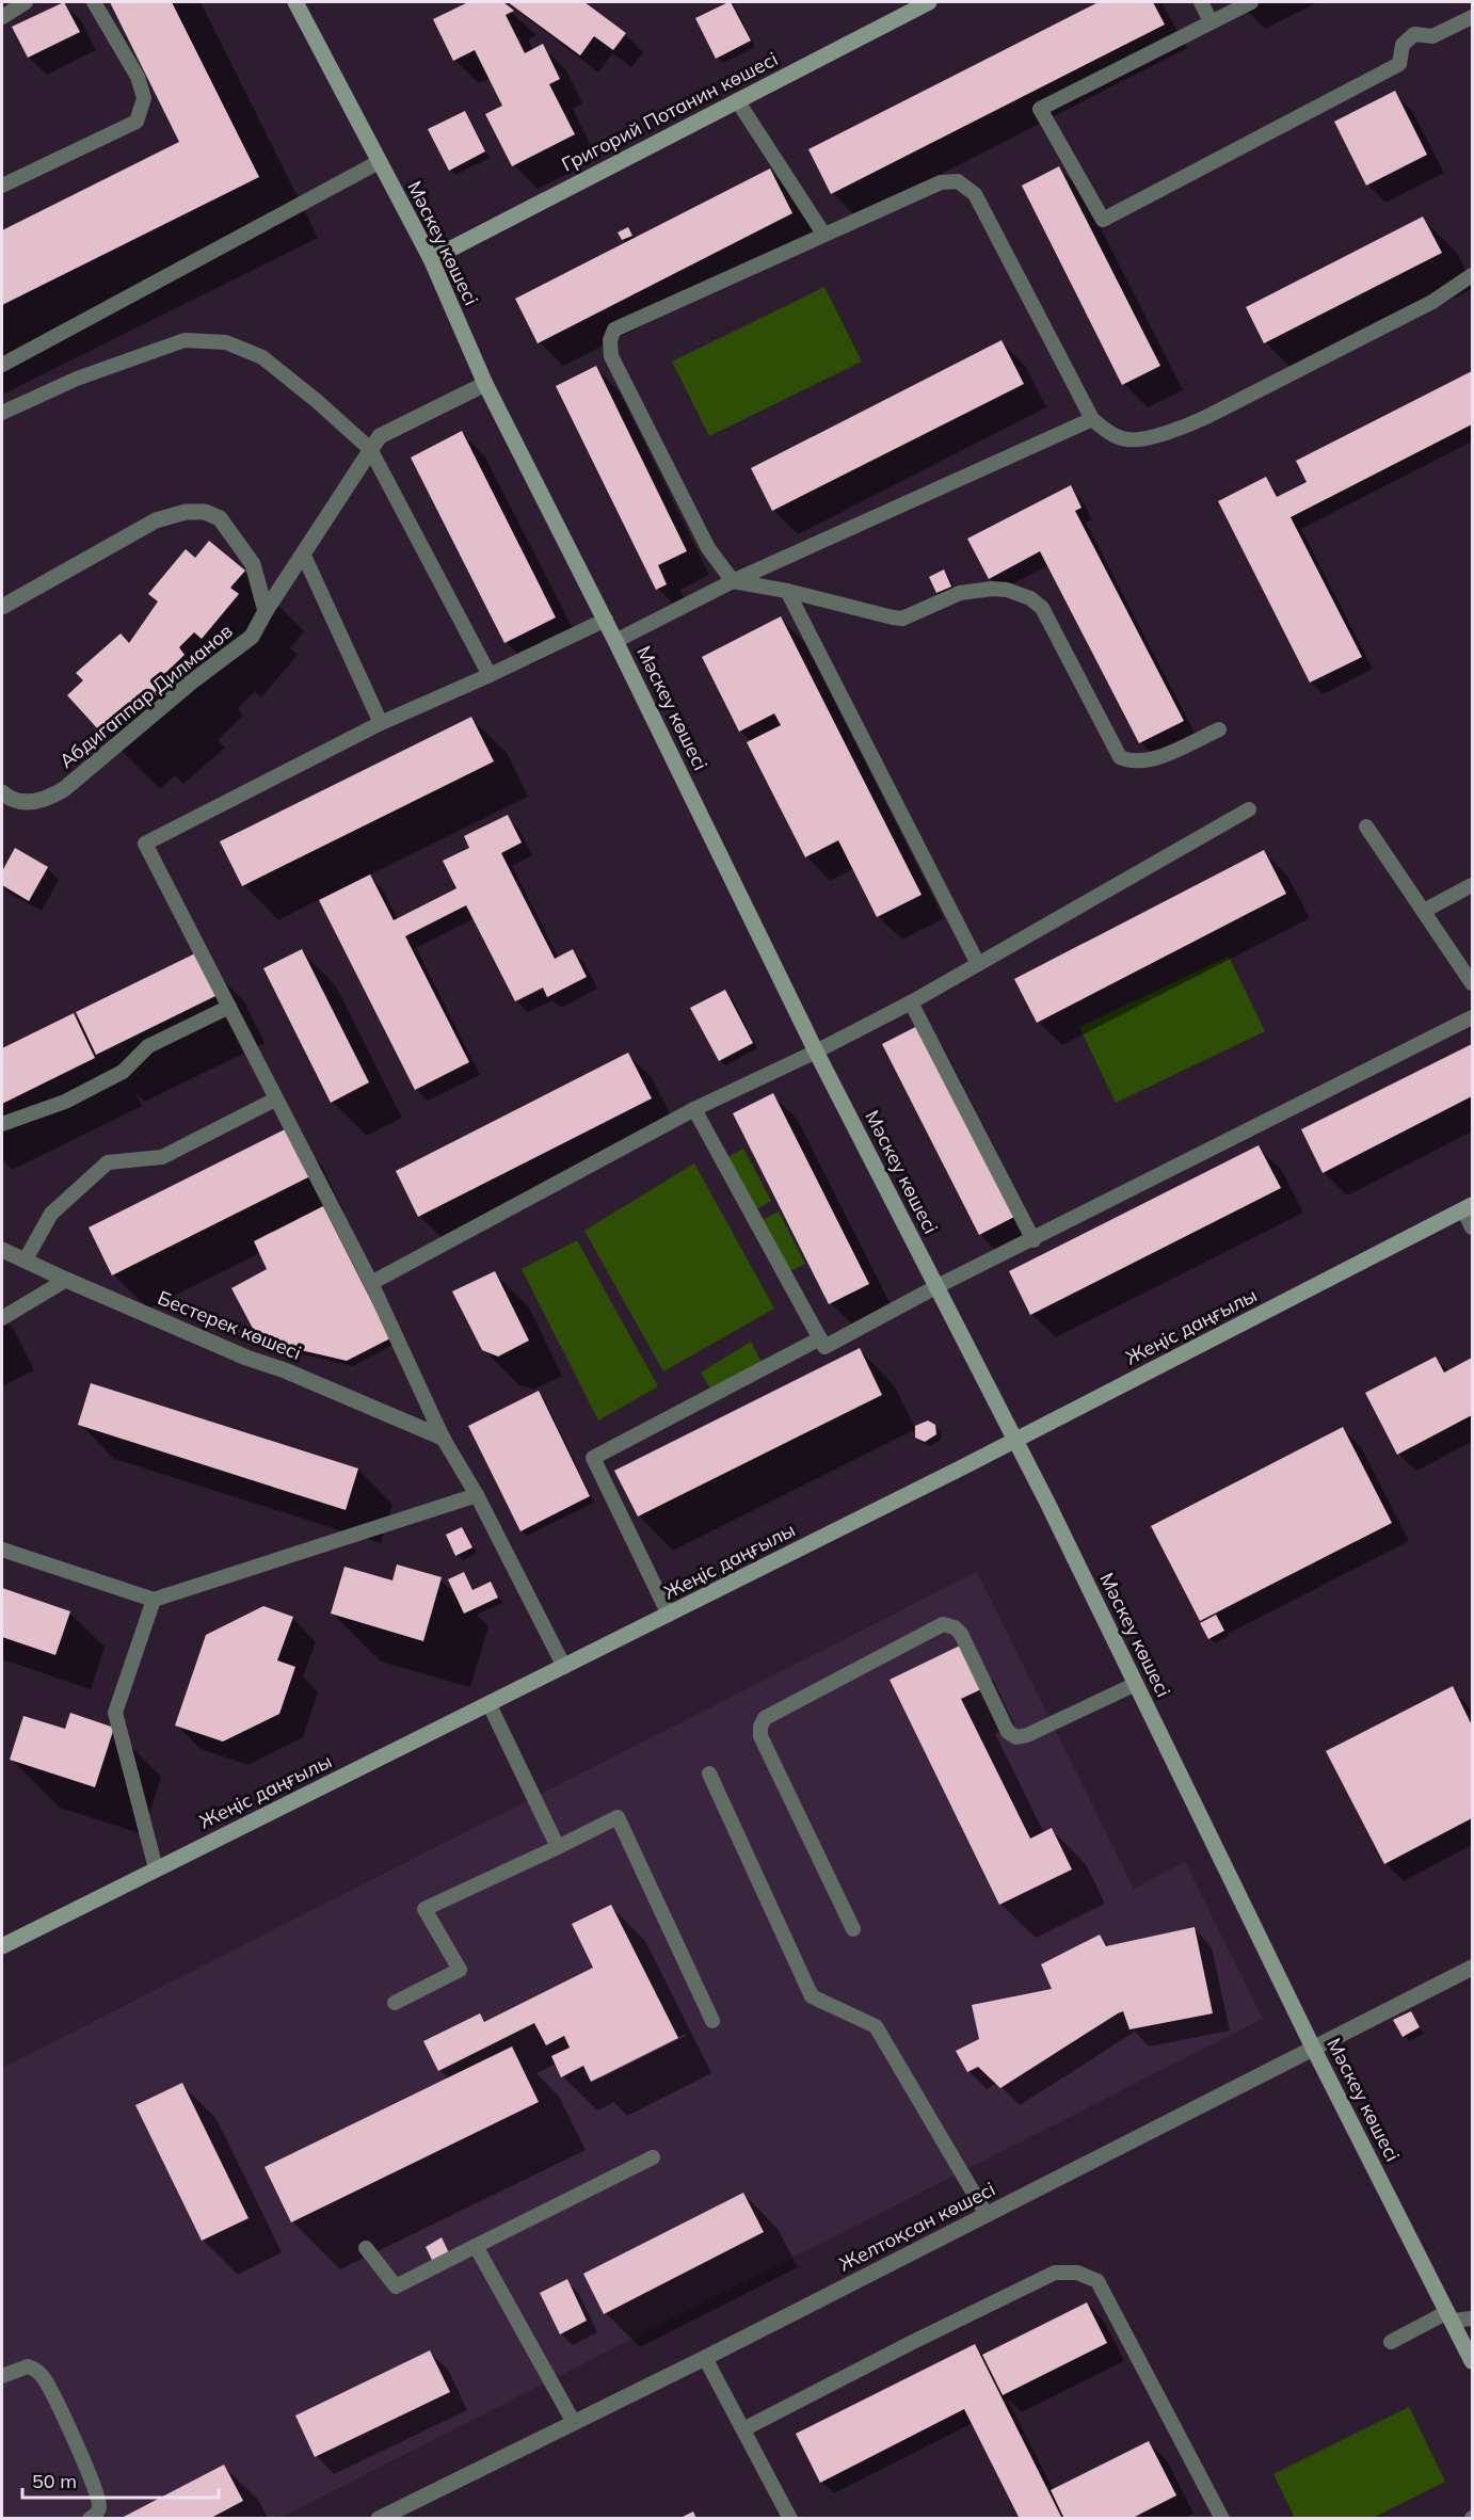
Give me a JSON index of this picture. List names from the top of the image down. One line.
{"streets":{"street":["Григорий Потанин көшесі","Мәскеу көшесі","Абдигаппар Дилманов","Бестерек көшесі","Жеңіс даңғылы","Желтоқсан көшесі"]},"crossings":[["Григорий Потанин көшесі","Мәскеу көшесі"],["Мәскеу көшесі","Абдигаппар Дилманов"],["Мәскеу көшесі","Жеңіс даңғылы"],["Мәскеу көшесі","Желтоқсан көшесі"]],"scale_bar":"50 m"}
